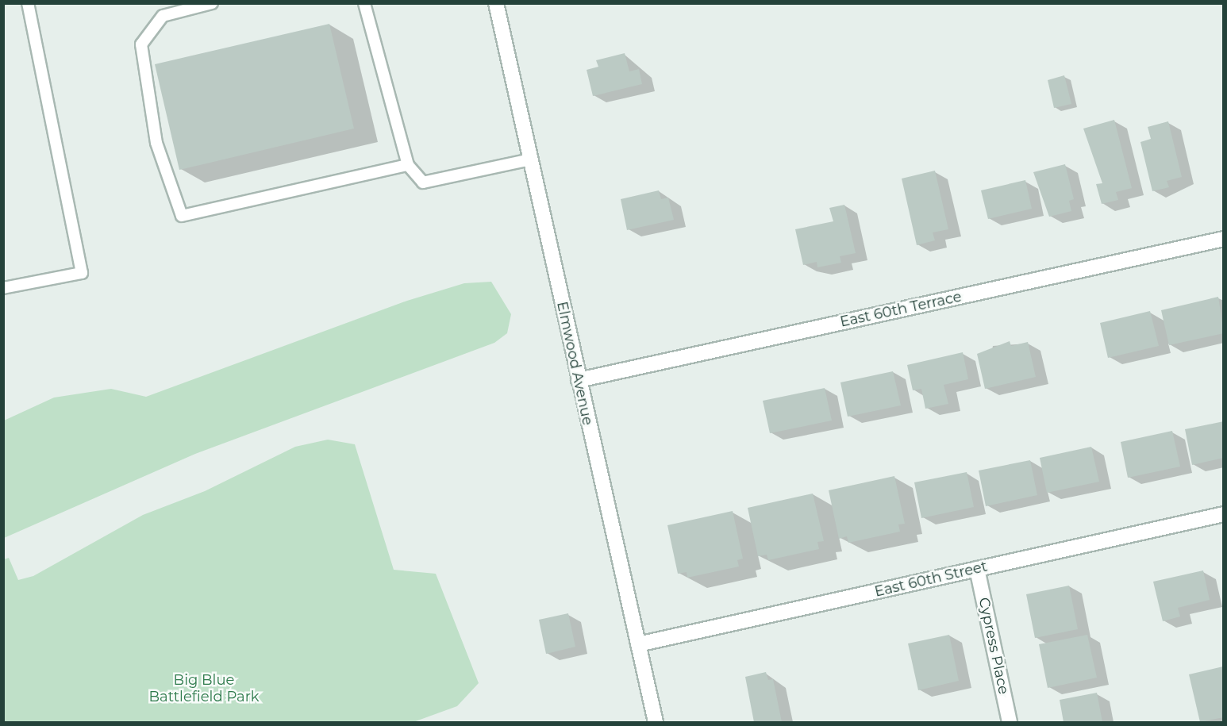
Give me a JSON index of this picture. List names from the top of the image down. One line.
{"streets":{"street":["East 60th Terrace","Elmwood Avenue","East 60th Street","Cypress Place"]},"crossings":[["East 60th Terrace","Elmwood Avenue"],["Elmwood Avenue","East 60th Street"],["East 60th Street","Cypress Place"]],"parks":["Big Blue Battlefield Park"]}
